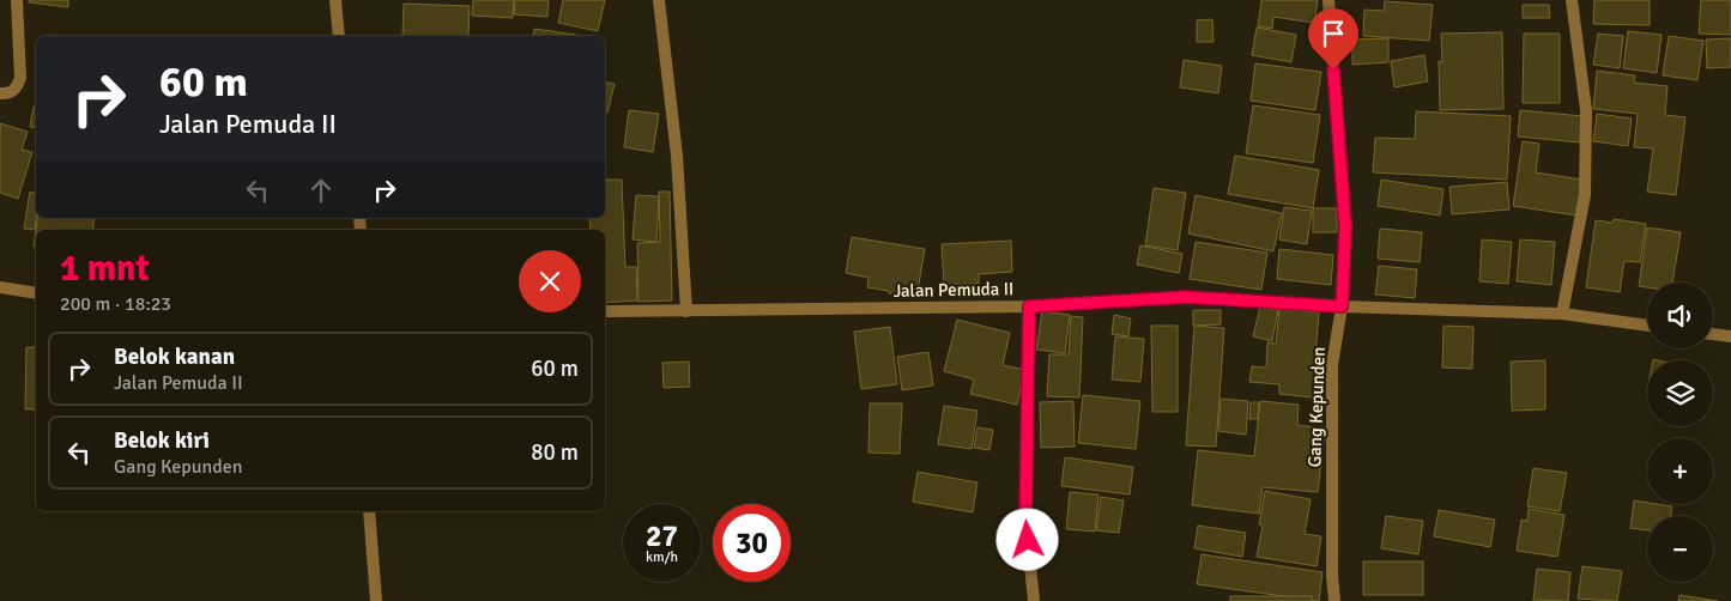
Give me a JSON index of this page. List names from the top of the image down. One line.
{"streets":{"street":["Jalan Pemuda II","Gang Kepunden"]},"crossings":[["Jalan Pemuda II","Gang Kepunden"]],"page":{"turn":["60 m","Jalan Pemuda II"],"heading":["1 mnt","200 m · 18:23"],"map_buttons":["+","−"],"list":[{"name":"Belok kanan","note":"Jalan Pemuda II","value":"60 m"},{"name":"Belok kiri","note":"Gang Kepunden","value":"80 m"}],"speed":"27 km/h","limit":"30"}}
